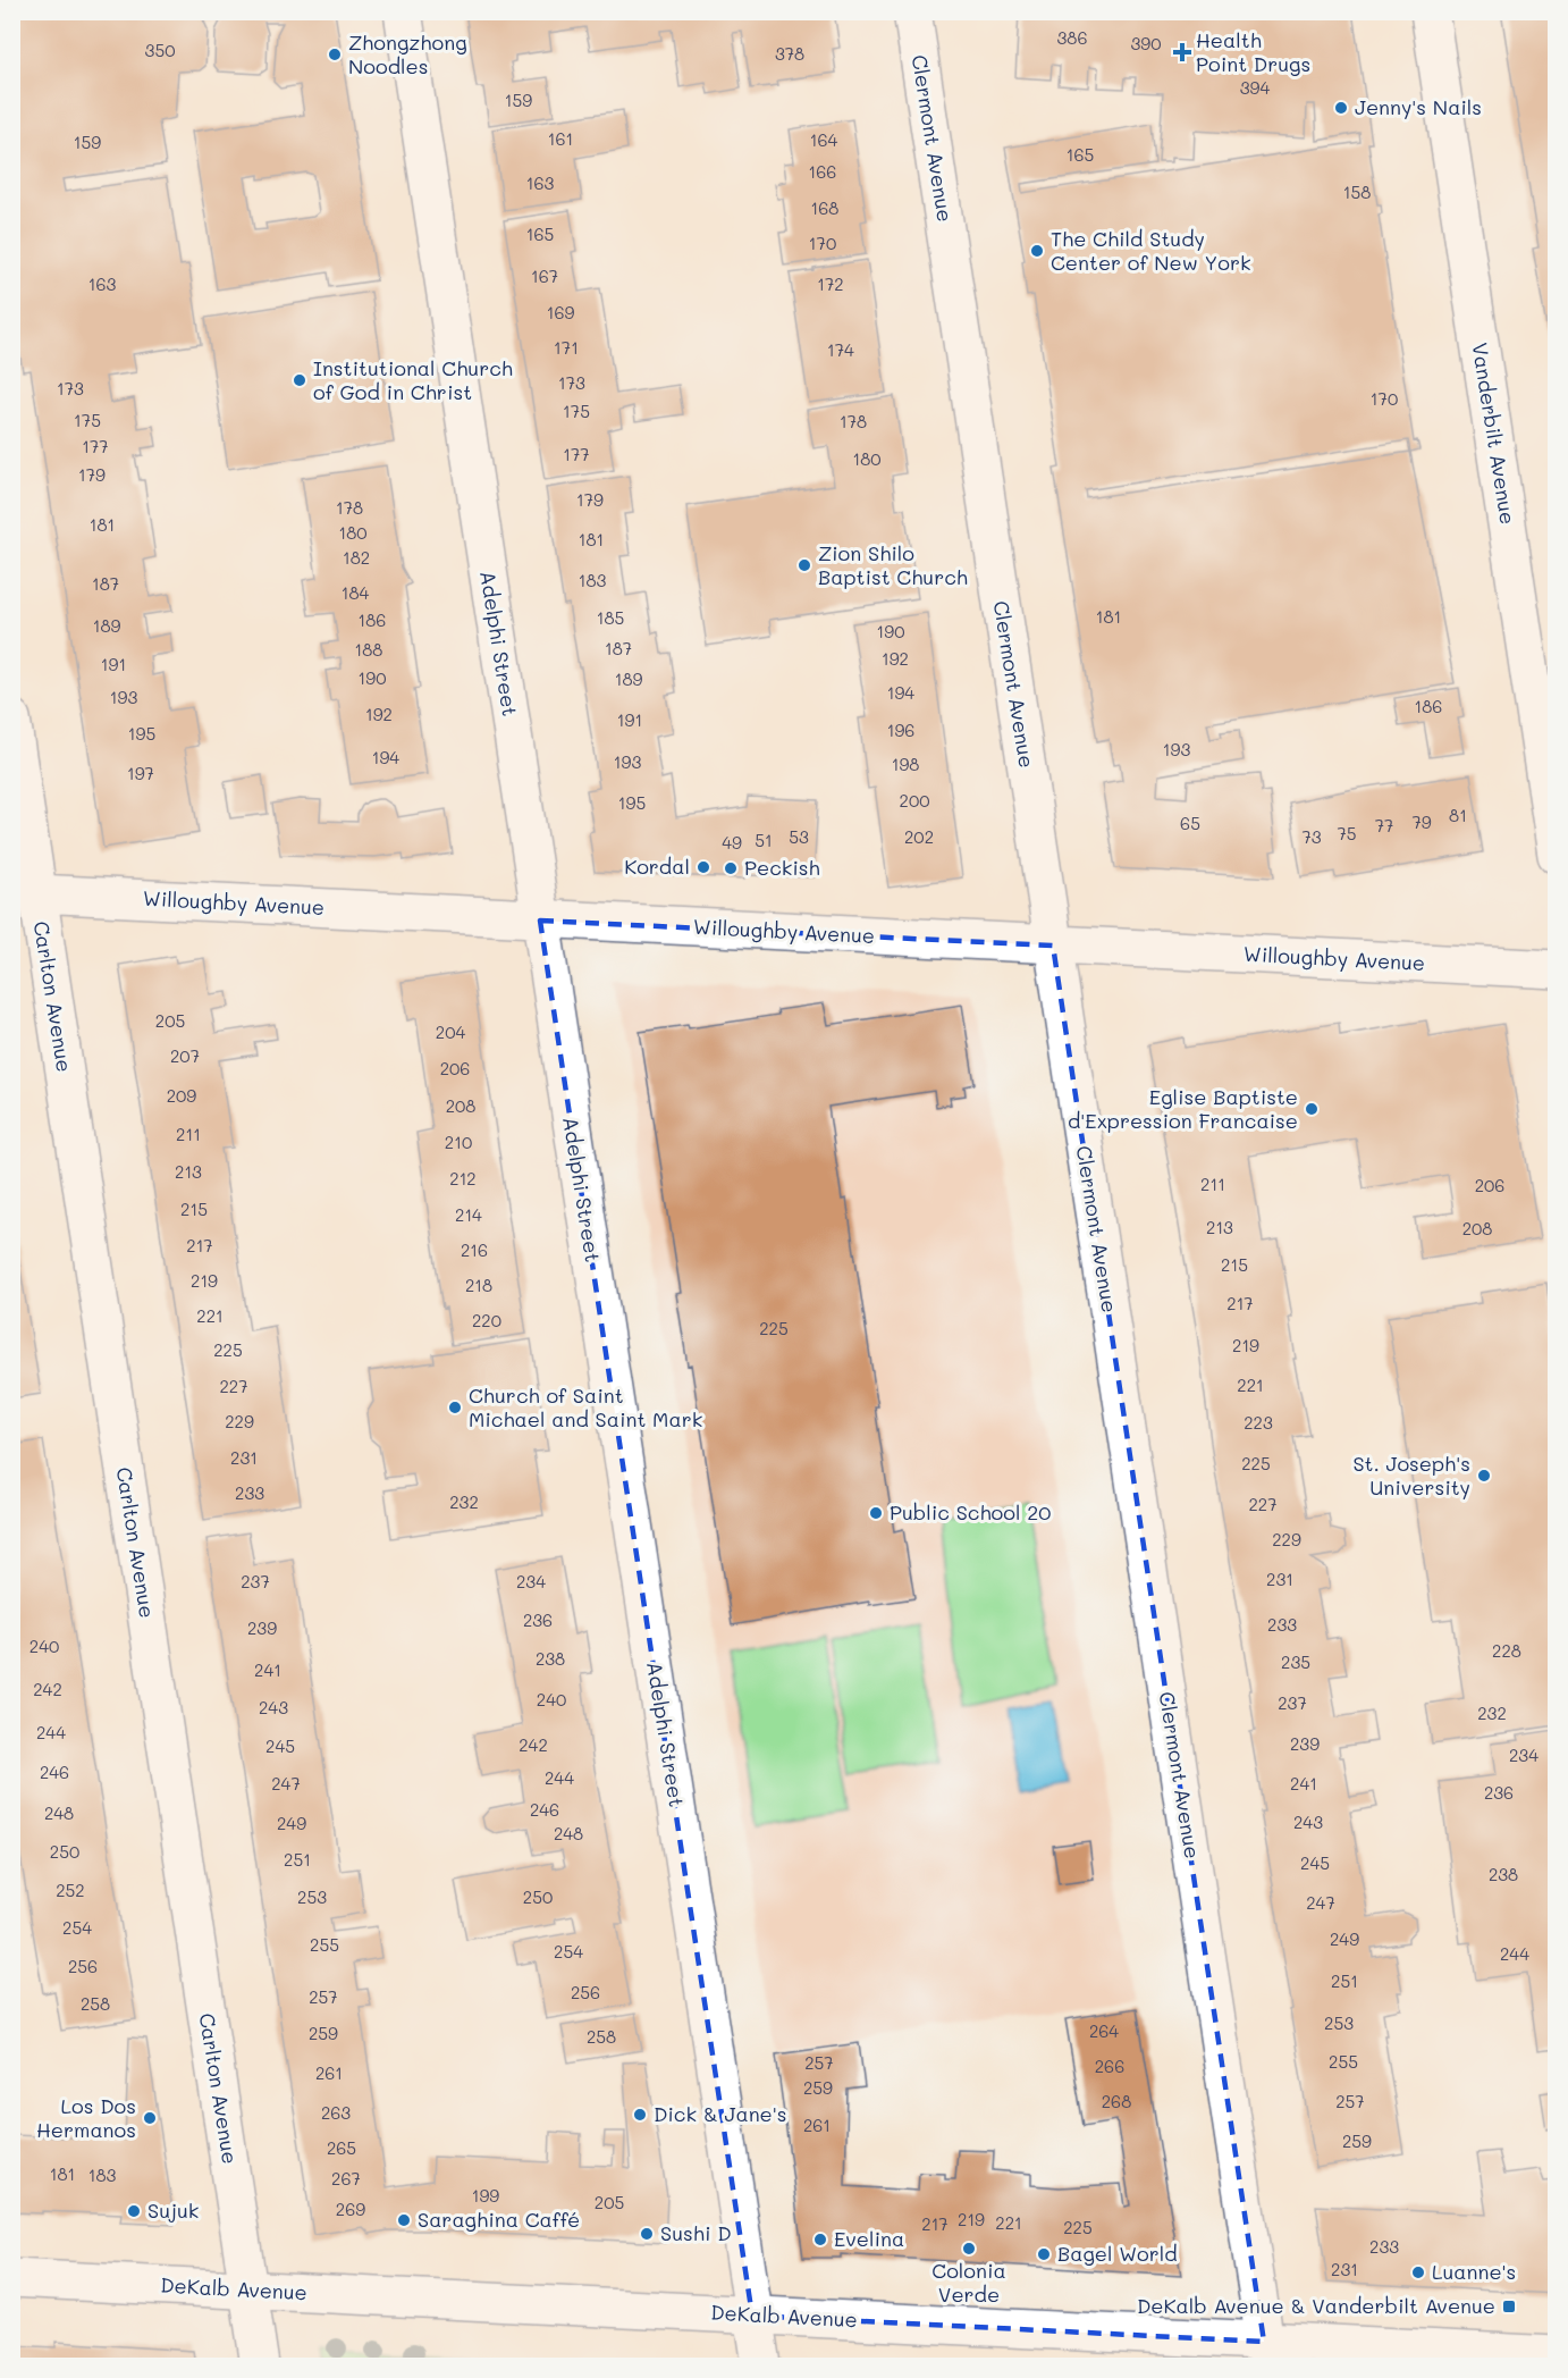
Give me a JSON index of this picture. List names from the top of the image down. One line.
{"streets":{"street":["Clermont Avenue","Vanderbilt Avenue","Adelphi Street","Willoughby Avenue","Carlton Avenue","DeKalb Avenue"]},"crossings":[["Clermont Avenue","Willoughby Avenue"],["Clermont Avenue","DeKalb Avenue"],["Adelphi Street","Willoughby Avenue"],["Adelphi Street","DeKalb Avenue"],["Willoughby Avenue","Carlton Avenue"],["Carlton Avenue","DeKalb Avenue"]],"places":{"health":["Health Point Drugs"],"other":["Zhongzhong Noodles","Jenny's Nails","The Child Study Center of New York","Institutional Church of God in Christ","Zion Shilo Baptist Church","Kordal","Peckish","Eglise Baptiste d'Expression Francaise","Church of Saint Michael and Saint Mark","St. Joseph's University","Public School 20","Dick & Jane's","Los Dos Hermanos","Sujuk","Saraghina Caffé","Sushi D","Evelina","Colonia Verde","Bagel World","Luanne's"],"transit":["DeKalb Avenue & Vanderbilt Avenue"]},"house_numbers":["386","390","350","378","394","159","161","164","159","165","166","163","158","168","165","170","167","163","172","169","171","174","173","173","170","175","175","178","177","177","180","179","179","178","181","180","181","182","183","187","184","181","185","186","189","190","187","188","192","191","190","189","194","193","186","192","191","196","195","193","194","193","198","197","200","195","81","79","65","77","75","53","202","73","51","49","205","204","207","206","209","208","211","210","213","212","211","206","215","214","213","208","217","216","215","219","218","217","221","220","225","219","225","221","227","229","223","231","225","233","232","227","229","231","237","234","236","233","239","240","228","238","235","241","242","240","237","243","232","244","239","242","245","234","246","244","247","241","236","246","248","243","249","248","250","251","245","238","252","253","250","247","254","249","255","254","244","256","251","256","257","258","253","264","259","258","255","257","266","261","259","268","257","263","261","259","265","181","183","267","199","205","269","219","221","217","225","233","231"]}
